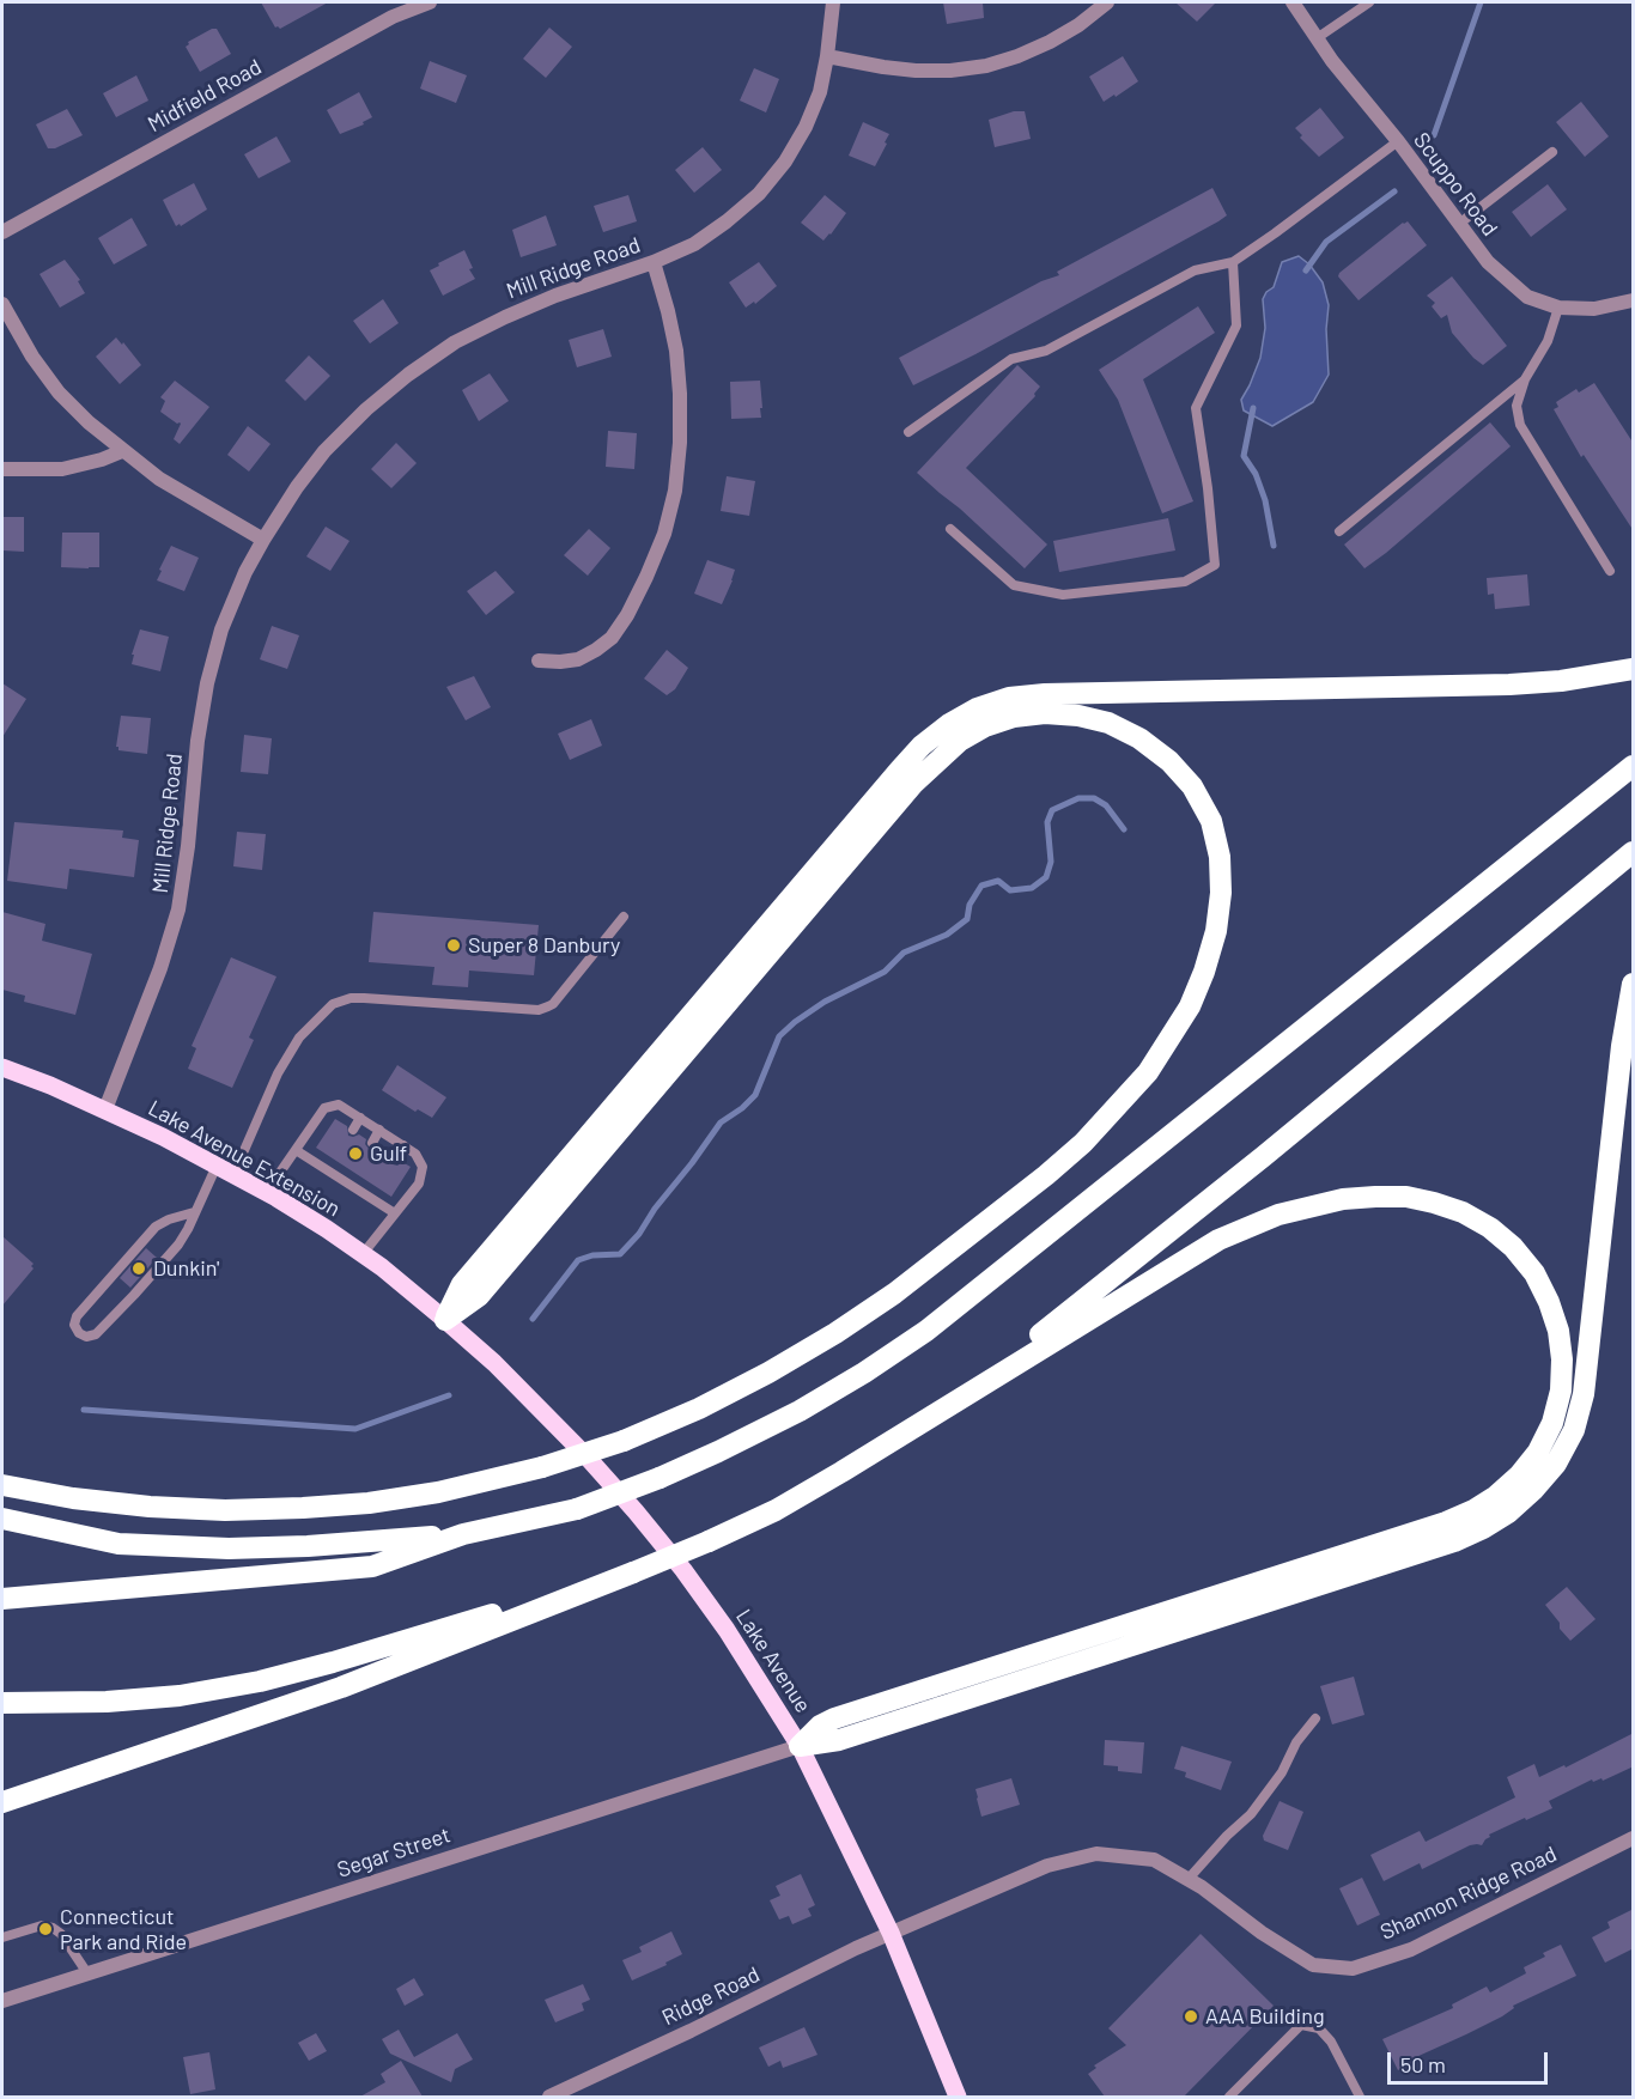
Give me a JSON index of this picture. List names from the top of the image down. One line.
{"streets":{"main road":["Lake Avenue Extension","Lake Avenue"],"street":["Midfield Road","Scuppo Road","Mill Ridge Road","Segar Street","Shannon Ridge Road","Ridge Road"]},"crossings":[["Mill Ridge Road","Lake Avenue Extension"],["Lake Avenue Extension","Lake Avenue"],["Lake Avenue","Segar Street"],["Lake Avenue","Shannon Ridge Road"],["Lake Avenue","Ridge Road"],["Shannon Ridge Road","Ridge Road"]],"places":["Super 8 Danbury","Gulf","Dunkin'","Connecticut Park and Ride","AAA Building"],"scale_bar":"50 m"}
